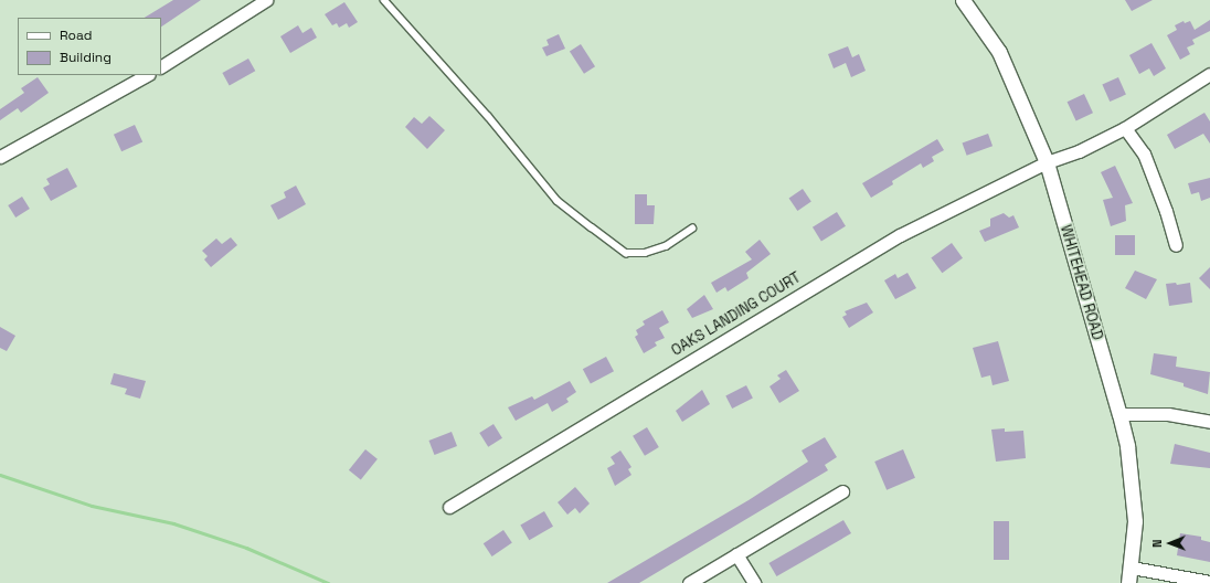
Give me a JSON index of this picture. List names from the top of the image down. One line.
{"streets":{"street":["WHITEHEAD ROAD","OAKS LANDING COURT"]},"crossings":[["WHITEHEAD ROAD","OAKS LANDING COURT"]],"legend":["Road","Building"],"north":"left"}
